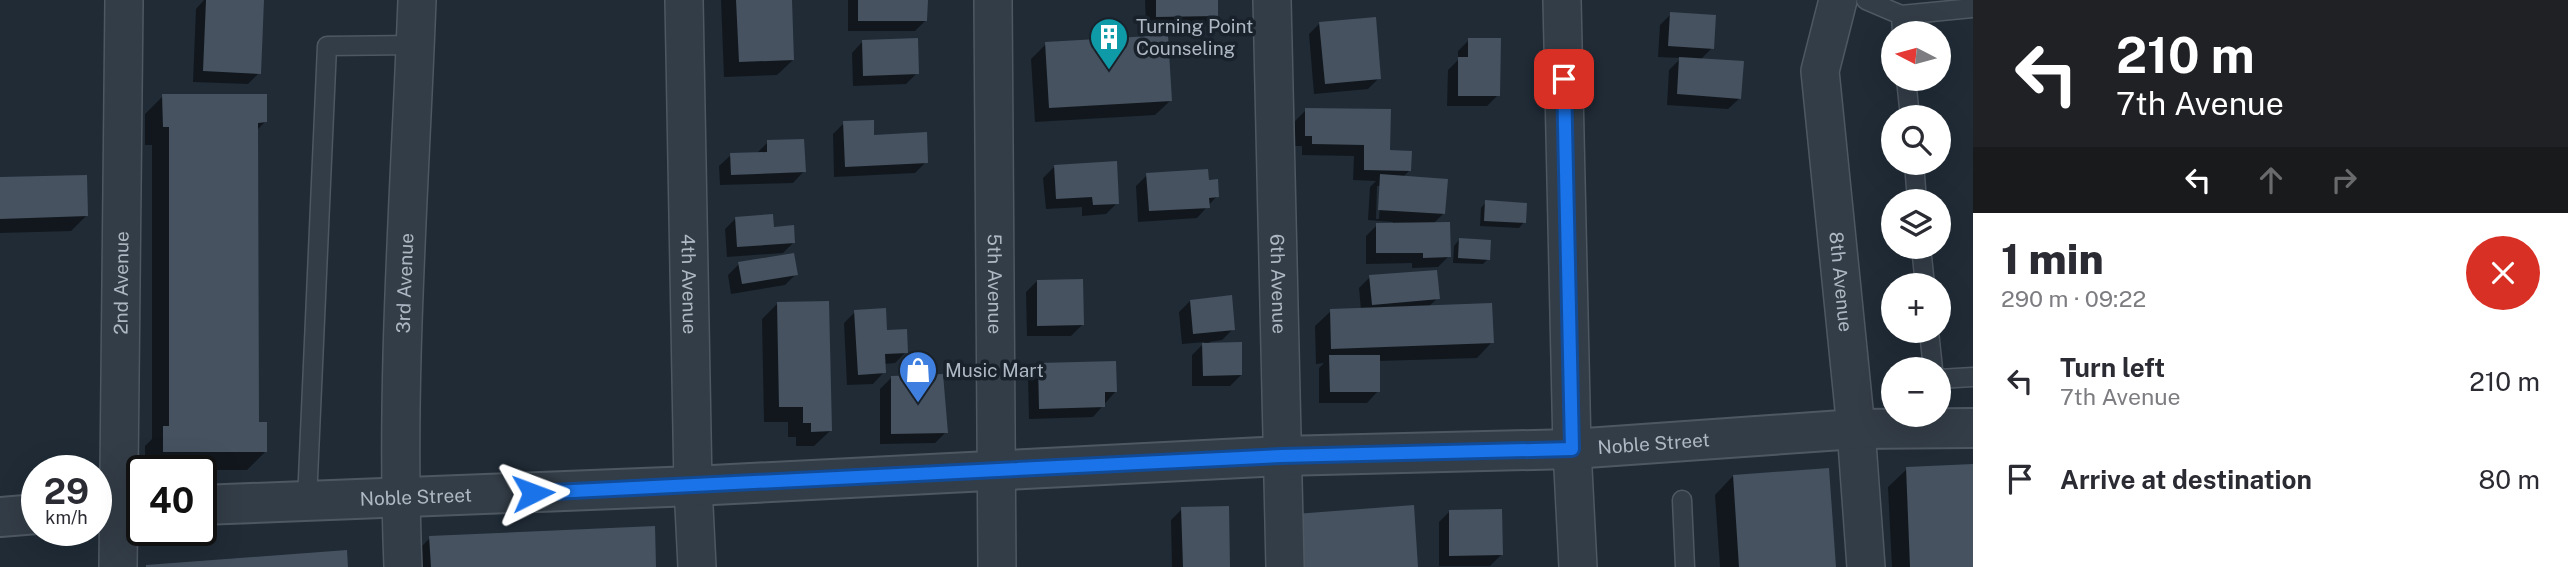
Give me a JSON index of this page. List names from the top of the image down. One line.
{"streets":{"street":["8th Avenue","3rd Avenue","2nd Avenue","4th Avenue","5th Avenue","6th Avenue","Noble Street"]},"crossings":[["8th Avenue","Noble Street"],["3rd Avenue","Noble Street"],["4th Avenue","Noble Street"],["5th Avenue","Noble Street"],["6th Avenue","Noble Street"]],"places":{"building":["Turning Point Counseling"],"shop":["Music Mart"]},"north":"left","page":{"turn":["210 m","7th Avenue"],"map_buttons":["+","−"],"heading":["1 min","290 m · 09:22"],"list":[{"name":"Turn left","note":"7th Avenue","value":"210 m"},{"name":"Arrive at destination","value":"80 m"}],"speed":"29 km/h","limit":"40"}}
